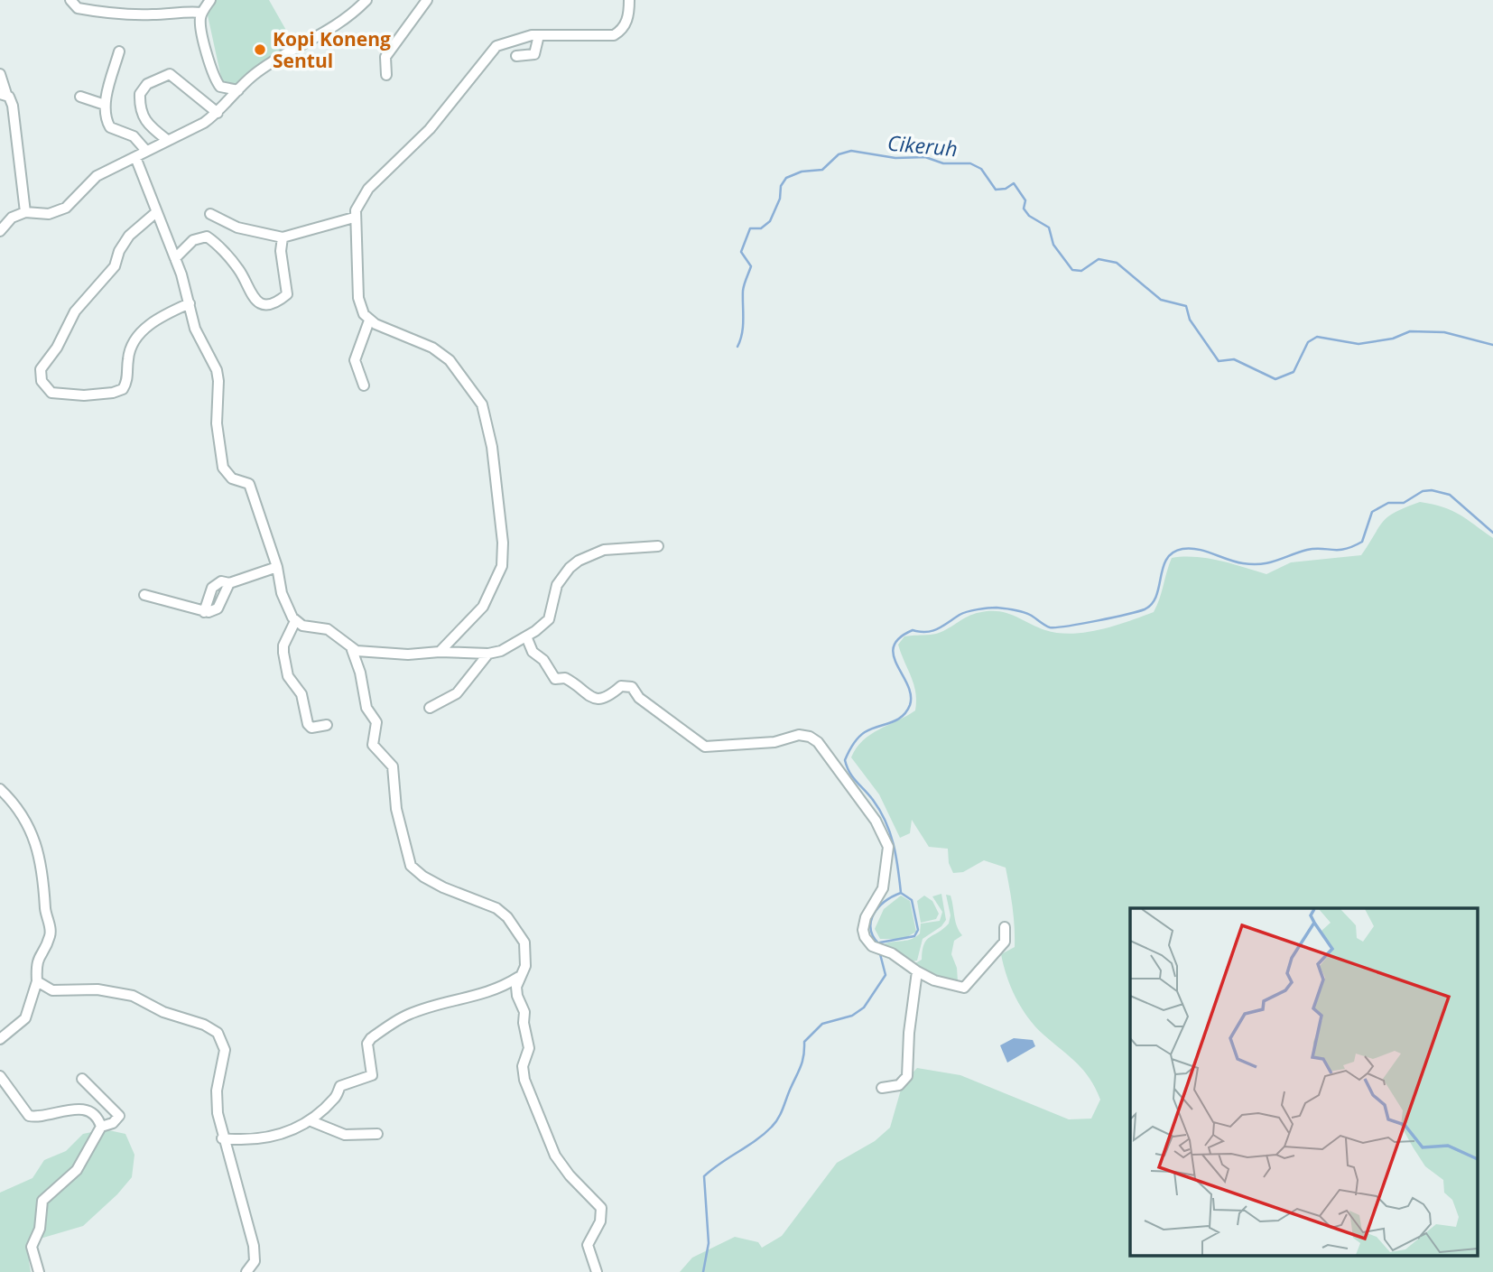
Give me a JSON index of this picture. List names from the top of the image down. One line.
{"water":["Cikeruh"],"places":["Kopi Koneng Sentul"]}
